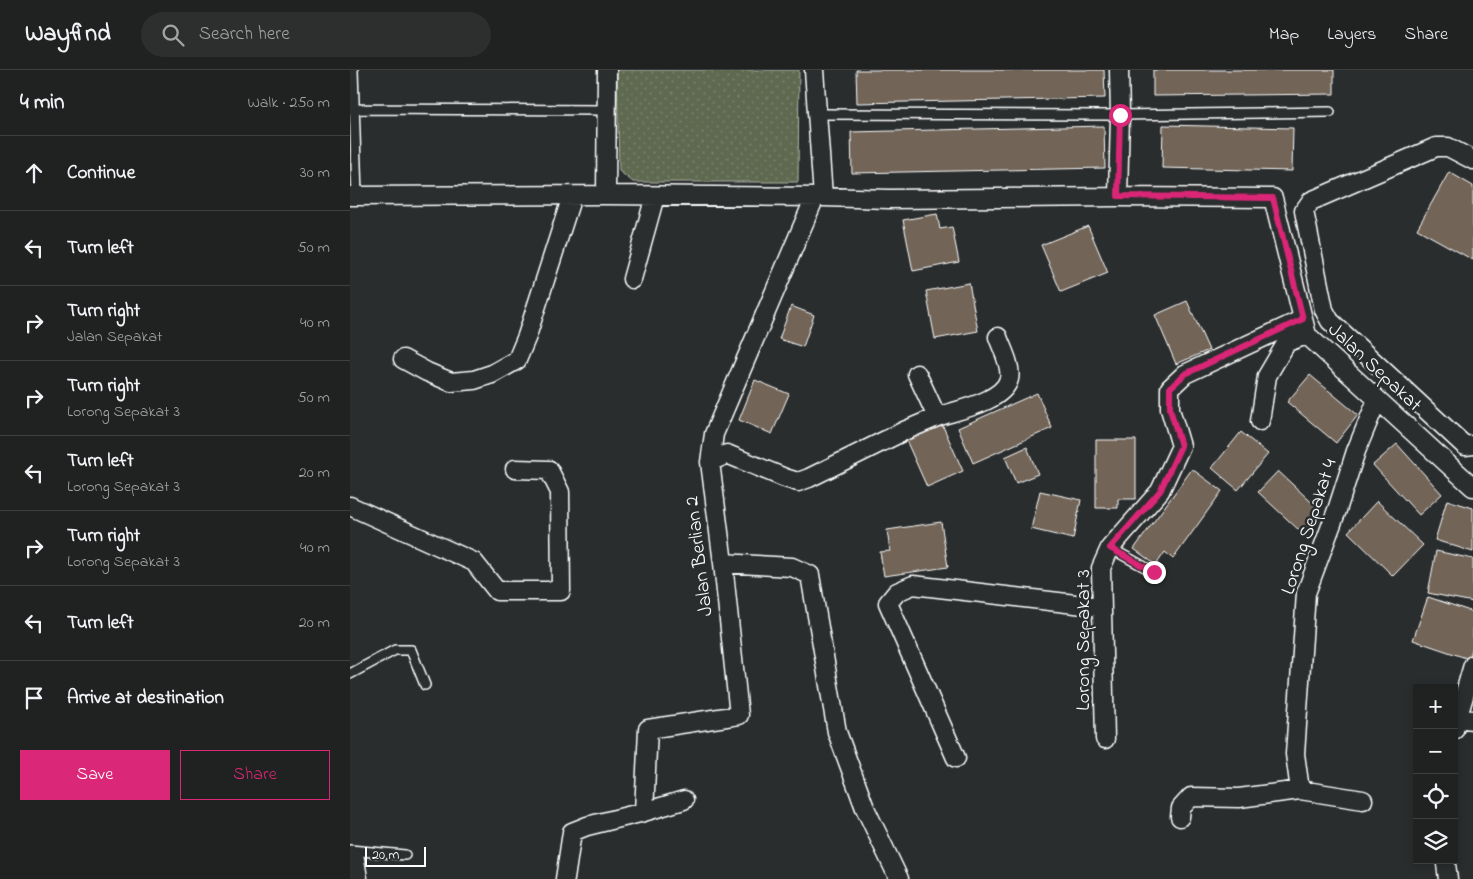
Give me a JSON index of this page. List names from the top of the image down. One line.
{"streets":{"street":["Jalan Sepakat","Lorong Sepakat 4","Jalan Berlian 2","Lorong Sepakat 3"]},"crossings":[["Jalan Sepakat","Lorong Sepakat 4"],["Jalan Sepakat","Lorong Sepakat 3"]],"scale_bar":"20 m","page":{"header":"Wayfind","search":"Search here","nav":["Map","Layers","Share"],"heading":["4 min","Walk · 250 m"],"list":[["Continue","30 m"],["Turn left","50 m"],["Turn right","Jalan Sepakat","40 m"],["Turn right","Lorong Sepakat 3","50 m"],["Turn left","Lorong Sepakat 3","20 m"],["Turn right","Lorong Sepakat 3","40 m"],["Turn left","20 m"],"Arrive at destination"],"map_buttons":["+","−"],"buttons":["Save","Share"],"scale":"20 m"}}
